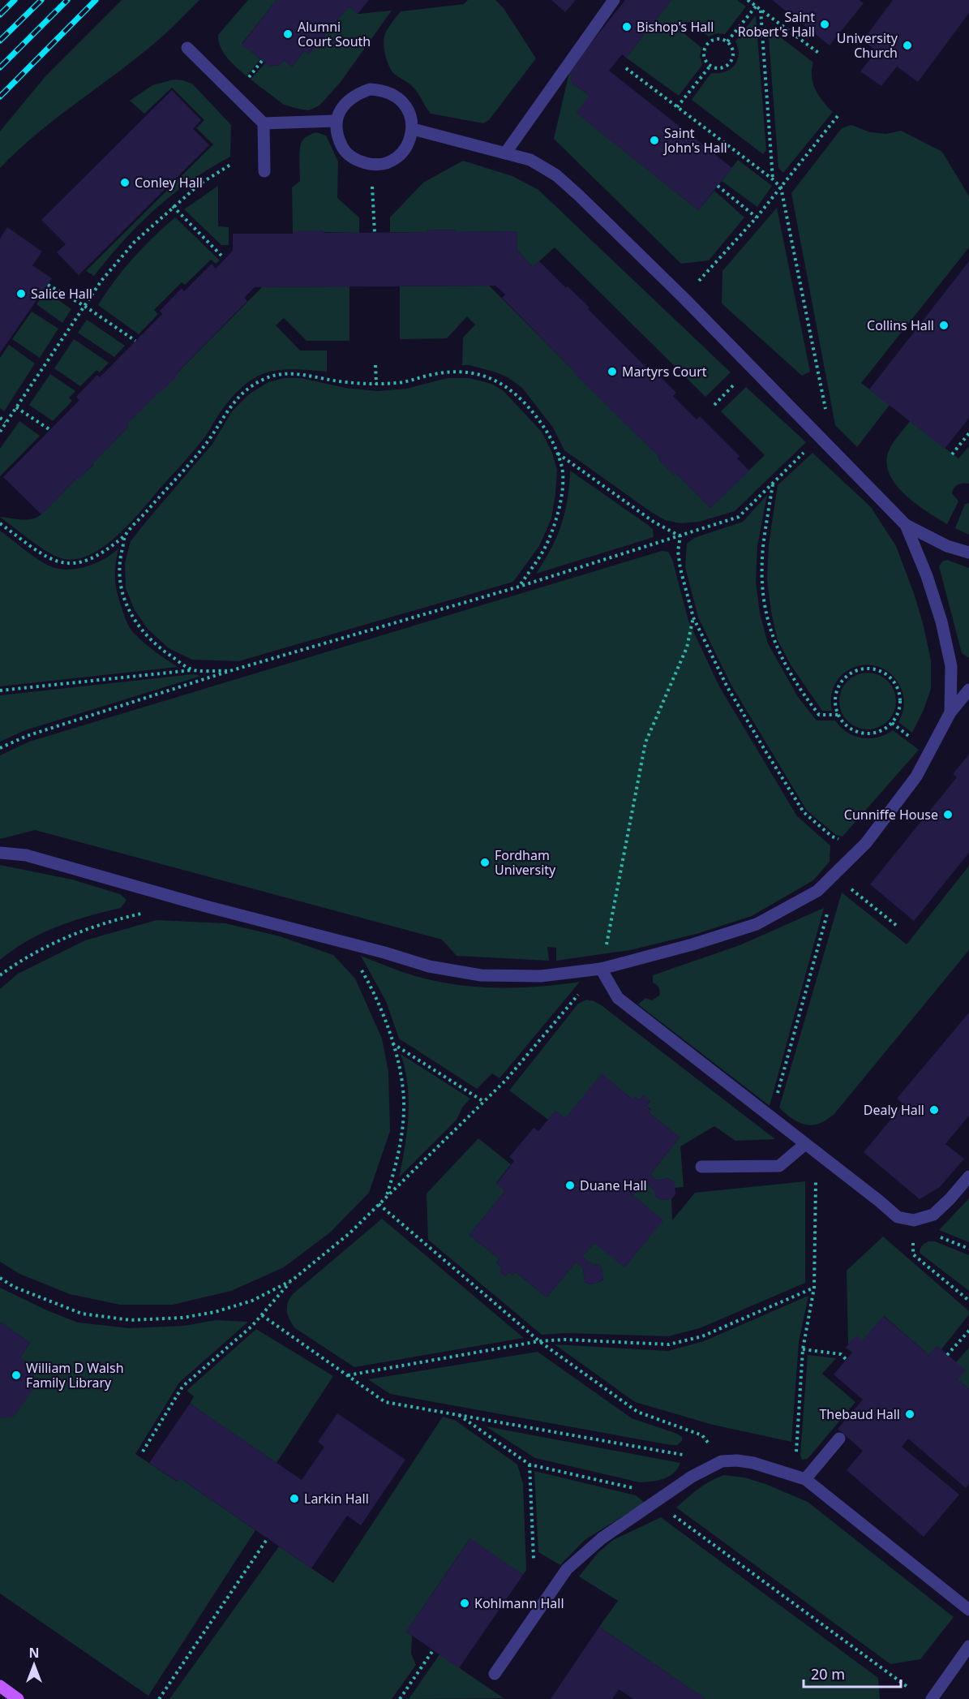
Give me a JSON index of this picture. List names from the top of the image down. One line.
{"places":["Saint Robert's Hall","Bishop's Hall","Alumni Court South","University Church","Saint John's Hall","Conley Hall","Salice Hall","Collins Hall","Martyrs Court","Cunniffe House","Fordham University","Dealy Hall","Duane Hall","William D Walsh Family Library","Thebaud Hall","Larkin Hall","Kohlmann Hall"],"scale_bar":"20 m","north":"top"}
